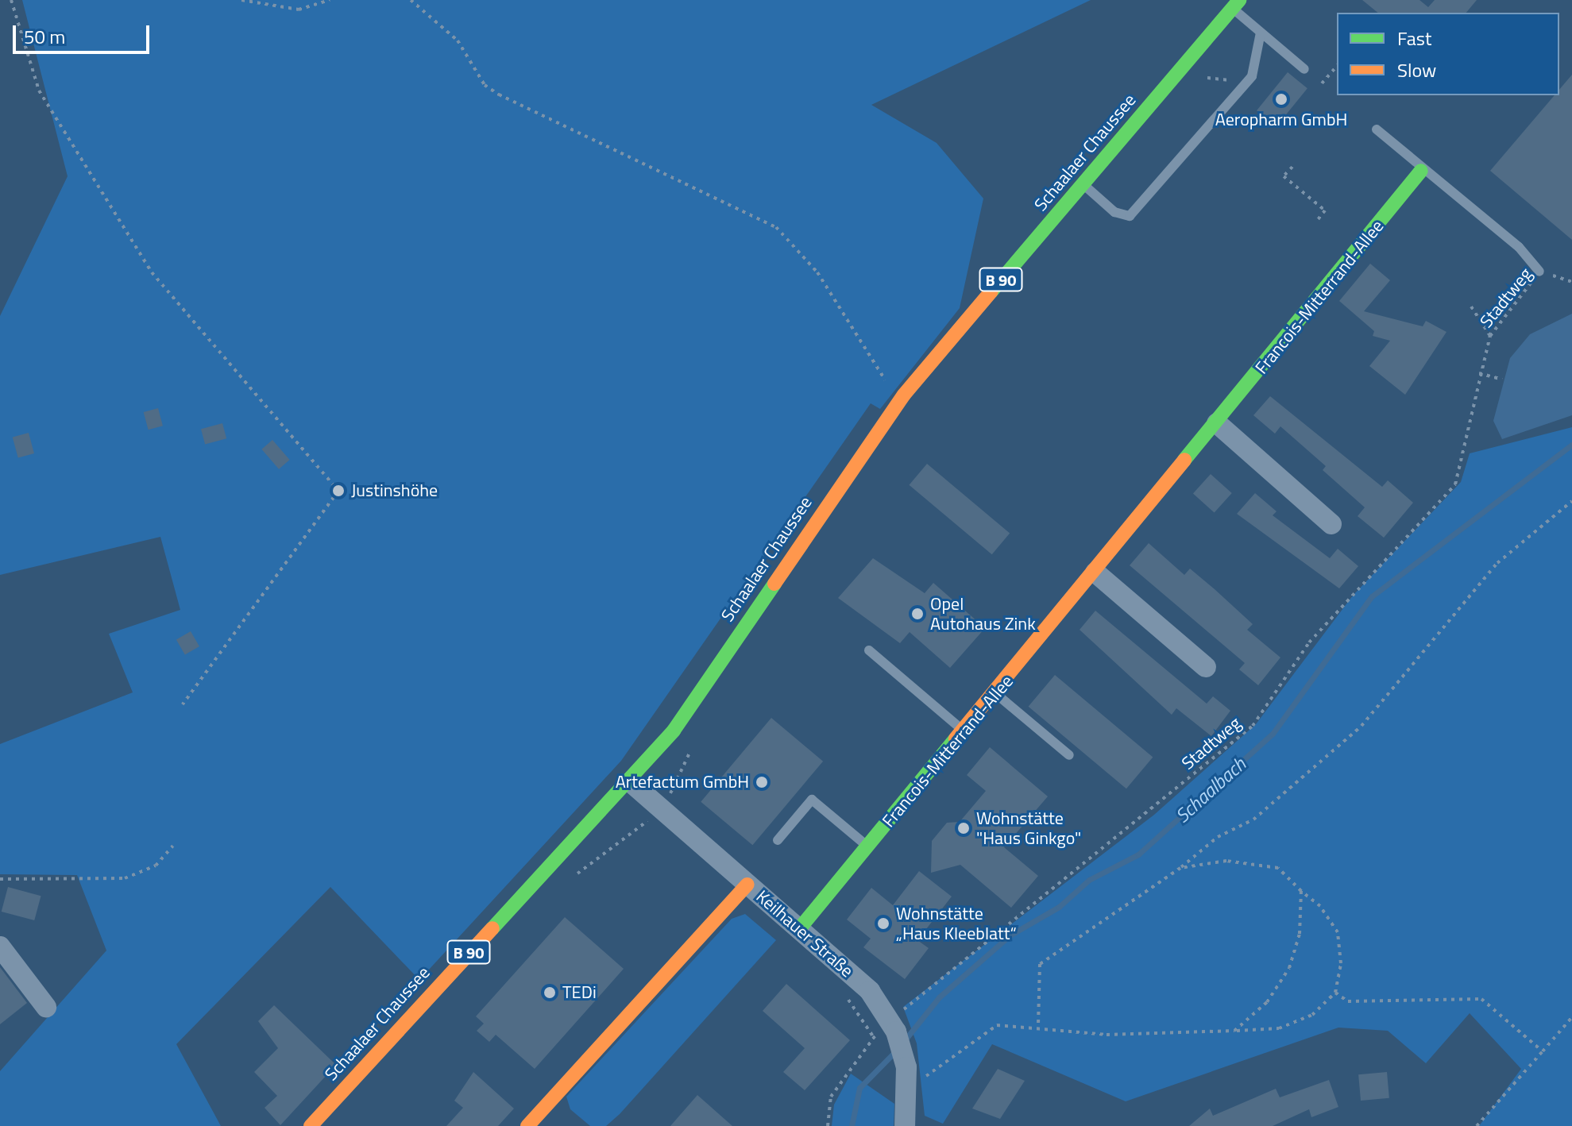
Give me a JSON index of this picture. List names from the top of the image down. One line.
{"streets":{"main road":["Schaalaer Chaussee","B 90","Francois-Mitterrand-Allee"],"street":["Keilhauer Straße"],"path":["Stadtweg"]},"crossings":[["Schaalaer Chaussee","Keilhauer Straße"],["Francois-Mitterrand-Allee","Keilhauer Straße"],["Stadtweg","Keilhauer Straße"]],"water":["Schaalbach"],"places":["Aeropharm GmbH","Justinshöhe","Opel Autohaus Zink","Artefactum GmbH","Wohnstätte \"Haus Ginkgo\"","Wohnstätte „Haus Kleeblatt“","TEDi"],"legend":["Fast","Slow"],"scale_bar":"50 m"}
